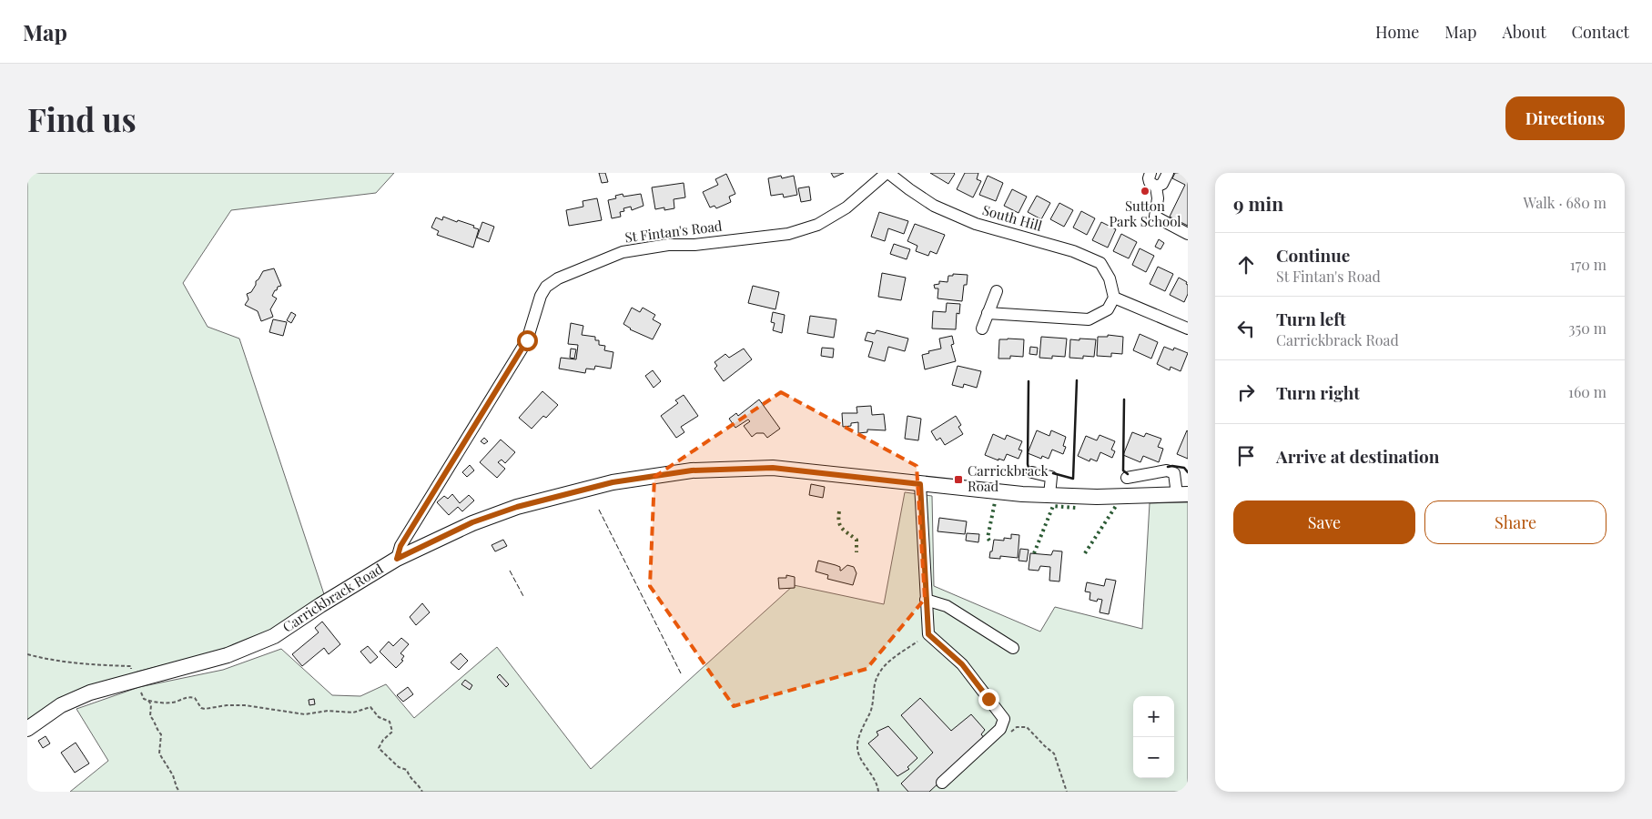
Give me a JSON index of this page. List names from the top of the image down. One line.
{"streets":{"main road":["Carrickbrack Road"],"street":["South Hill","St Fintan's Road"]},"crossings":[["South Hill","St Fintan's Road"],["St Fintan's Road","Carrickbrack Road"]],"places":{"other":["Sutton Park School"],"transit":["Carrickbrack Road"]},"page":{"header":"Map","nav":["Home","Map","About","Contact"],"buttons":["Directions",["Save","Share"]],"title":"Find us","heading":["9 min","Walk · 680 m"],"list":[["Continue","St Fintan's Road","170 m"],["Turn left","Carrickbrack Road","350 m"],["Turn right","160 m"],"Arrive at destination"],"map_buttons":["+","−"]}}
